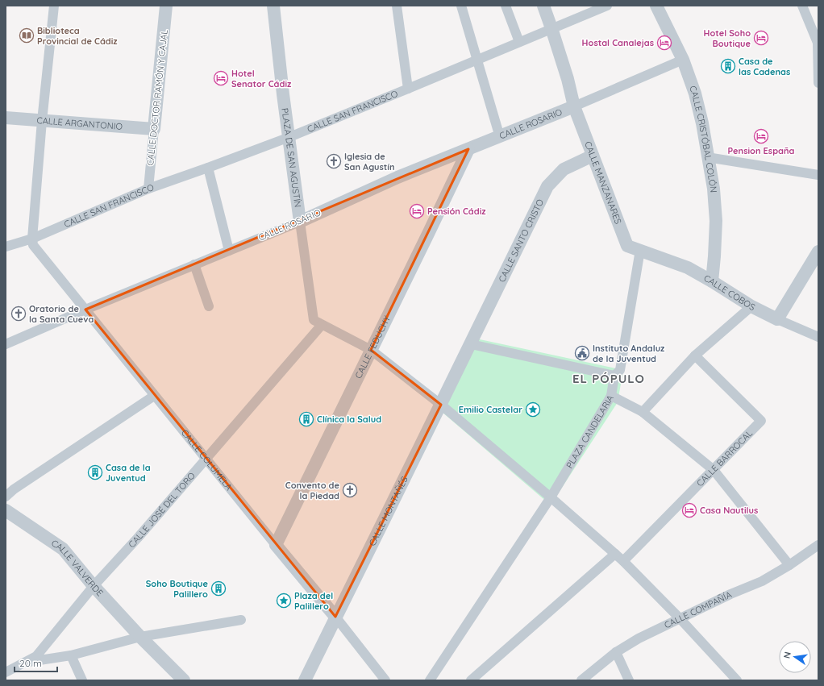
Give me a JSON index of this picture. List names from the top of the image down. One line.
{"streets":{"street":["CALLE DOCTOR RAMÓN Y CAJAL","CALLE SAN FRANCISCO","CALLE ARGANTONIO","CALLE ROSARIO","CALLE CRISTÓBAL COLÓN","PLAZA DE SAN AGUSTÍN","CALLE MANZANARES","CALLE SANTO CRISTO","CALLE COBOS","CALLE FEDUCHY","PLAZA CANDELARIA","CALLE BARROCAL","CALLE COLUMELA","CALLE JOSÉ DEL TORO","CALLE MONTAÑÉS","CALLE VALVERDE","CALLE COMPAÑÍA"]},"crossings":[["CALLE DOCTOR RAMÓN Y CAJAL","CALLE SAN FRANCISCO"],["CALLE DOCTOR RAMÓN Y CAJAL","CALLE ARGANTONIO"],["CALLE SAN FRANCISCO","PLAZA DE SAN AGUSTÍN"],["CALLE SAN FRANCISCO","CALLE MANZANARES"],["CALLE SAN FRANCISCO","CALLE COLUMELA"],["CALLE ROSARIO","PLAZA DE SAN AGUSTÍN"],["CALLE ROSARIO","CALLE MANZANARES"],["CALLE ROSARIO","CALLE FEDUCHY"],["CALLE ROSARIO","CALLE COLUMELA"],["CALLE CRISTÓBAL COLÓN","CALLE COBOS"],["CALLE MANZANARES","CALLE SANTO CRISTO"],["CALLE MANZANARES","CALLE COBOS"],["CALLE MANZANARES","PLAZA CANDELARIA"],["CALLE COBOS","PLAZA CANDELARIA"],["CALLE FEDUCHY","CALLE COLUMELA"],["CALLE COLUMELA","CALLE JOSÉ DEL TORO"],["CALLE COLUMELA","CALLE MONTAÑÉS"],["CALLE JOSÉ DEL TORO","CALLE VALVERDE"]],"districts":["EL PÓPULO"],"places":{"library":["Biblioteca Provincial de Cádiz"],"hotel":["Hotel Soho Boutique","Hostal Canalejas","Hotel Senator Cádiz","Pension España","Pensión Cádiz","Casa Nautilus"],"building":["Casa de las Cadenas","Clínica la Salud","Casa de la Juventud","Soho Boutique Palillero"],"church":["Iglesia de San Agustín","Oratorio de la Santa Cueva","Convento de la Piedad"],"public building":["Instituto Andaluz de la Juventud"],"place":["Emilio Castelar","Plaza del Palillero"]},"scale_bar":"20 m","north":"left"}
